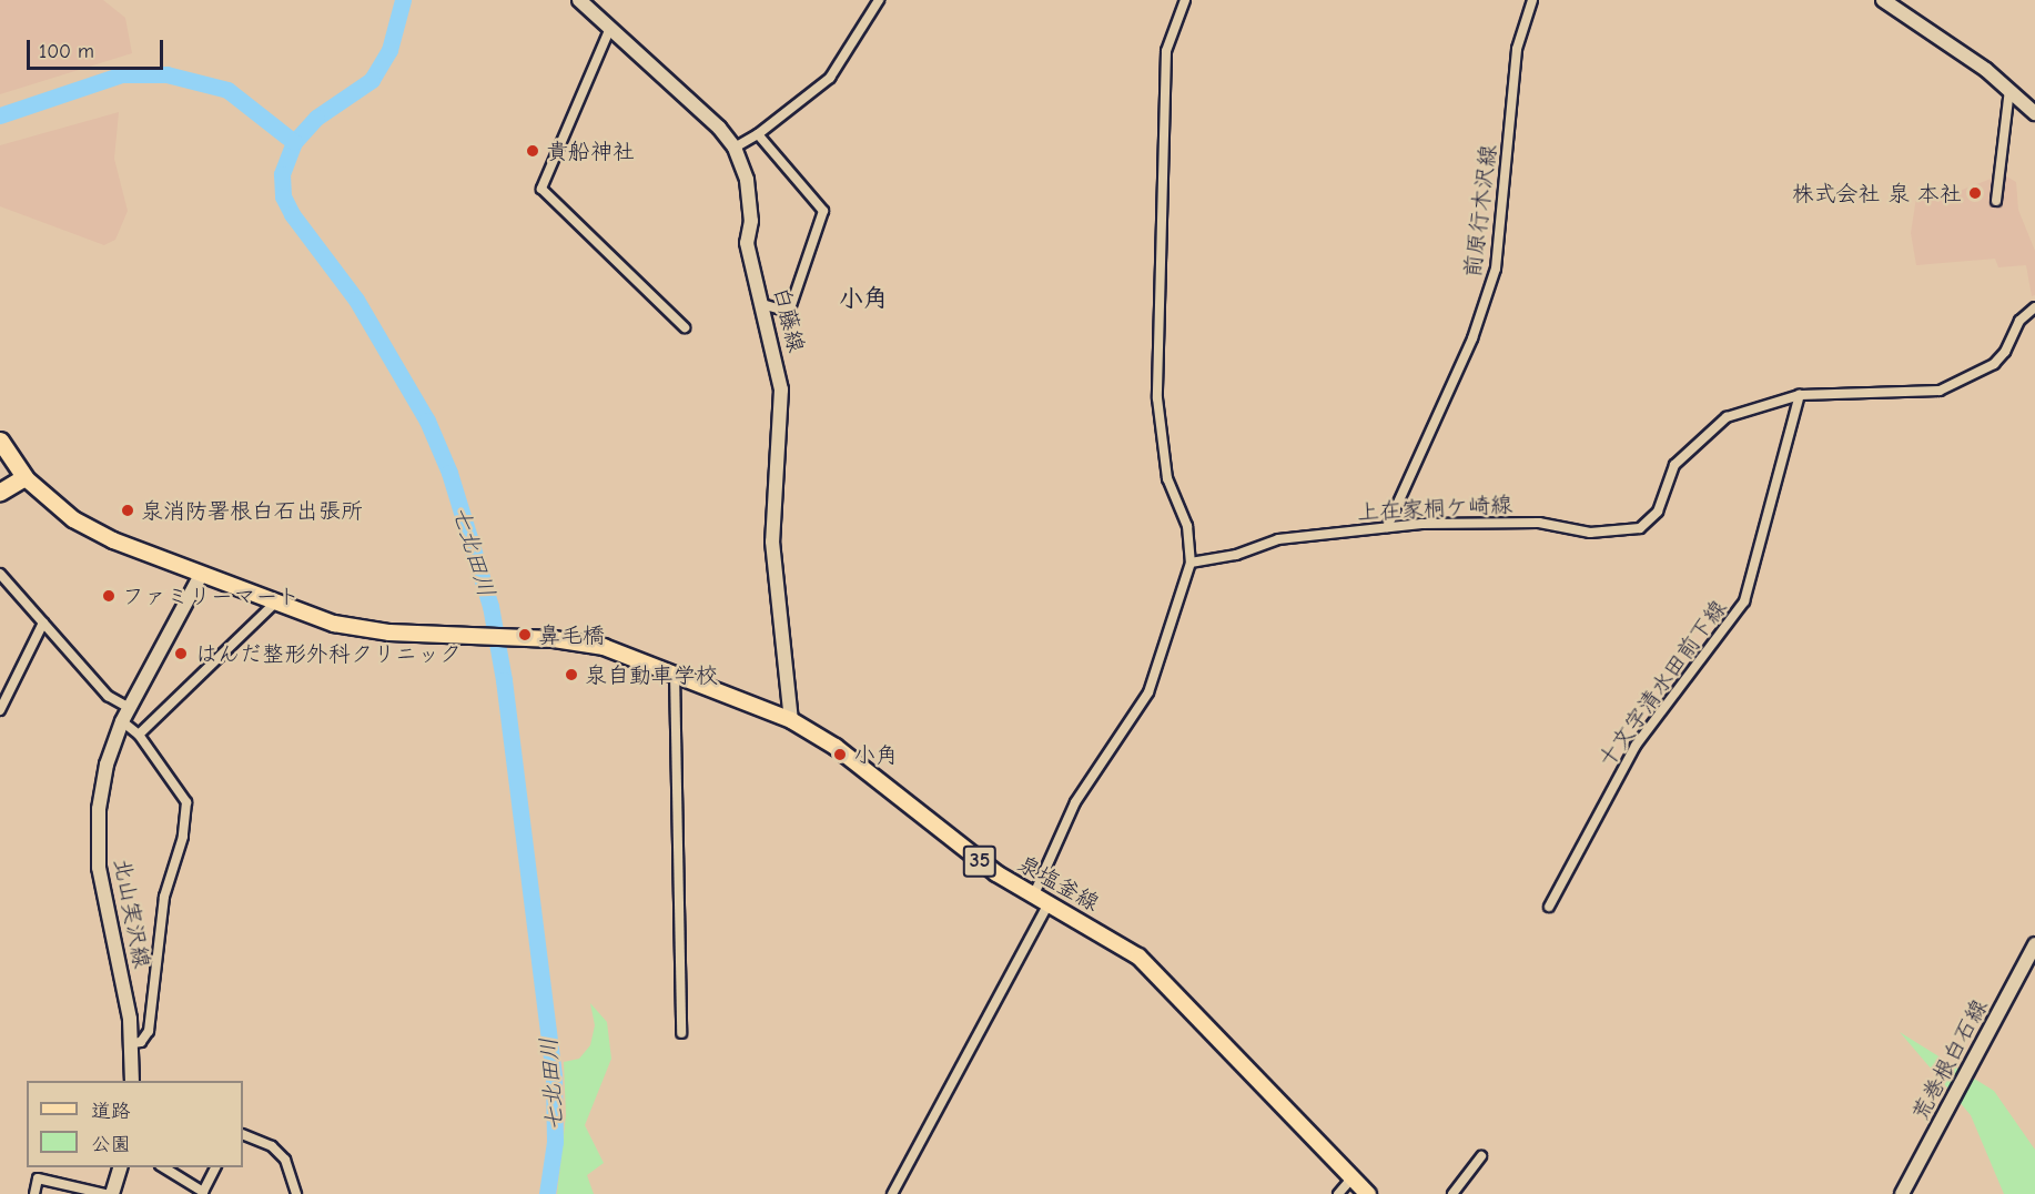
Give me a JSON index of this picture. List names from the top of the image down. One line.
{"streets":{"main road":["35","泉塩釜線"],"street":["前原行木沢線","白藤線","上在家桐ケ崎線","十文字清水田前下線","北山実沢線","荒巻根白石線"]},"crossings":[["前原行木沢線","上在家桐ケ崎線"],["白藤線","泉塩釜線"],["上在家桐ケ崎線","十文字清水田前下線"],["35","泉塩釜線"],["35","北山実沢線"]],"districts":["小角"],"water":["七北田川"],"places":["貴船神社","株式会社 泉 本社","泉消防署根白石出張所","ファミリーマート","鼻毛橋","はんだ整形外科クリニック","泉自動車学校","小角"],"legend":["道路","公園"],"scale_bar":"100 m"}
